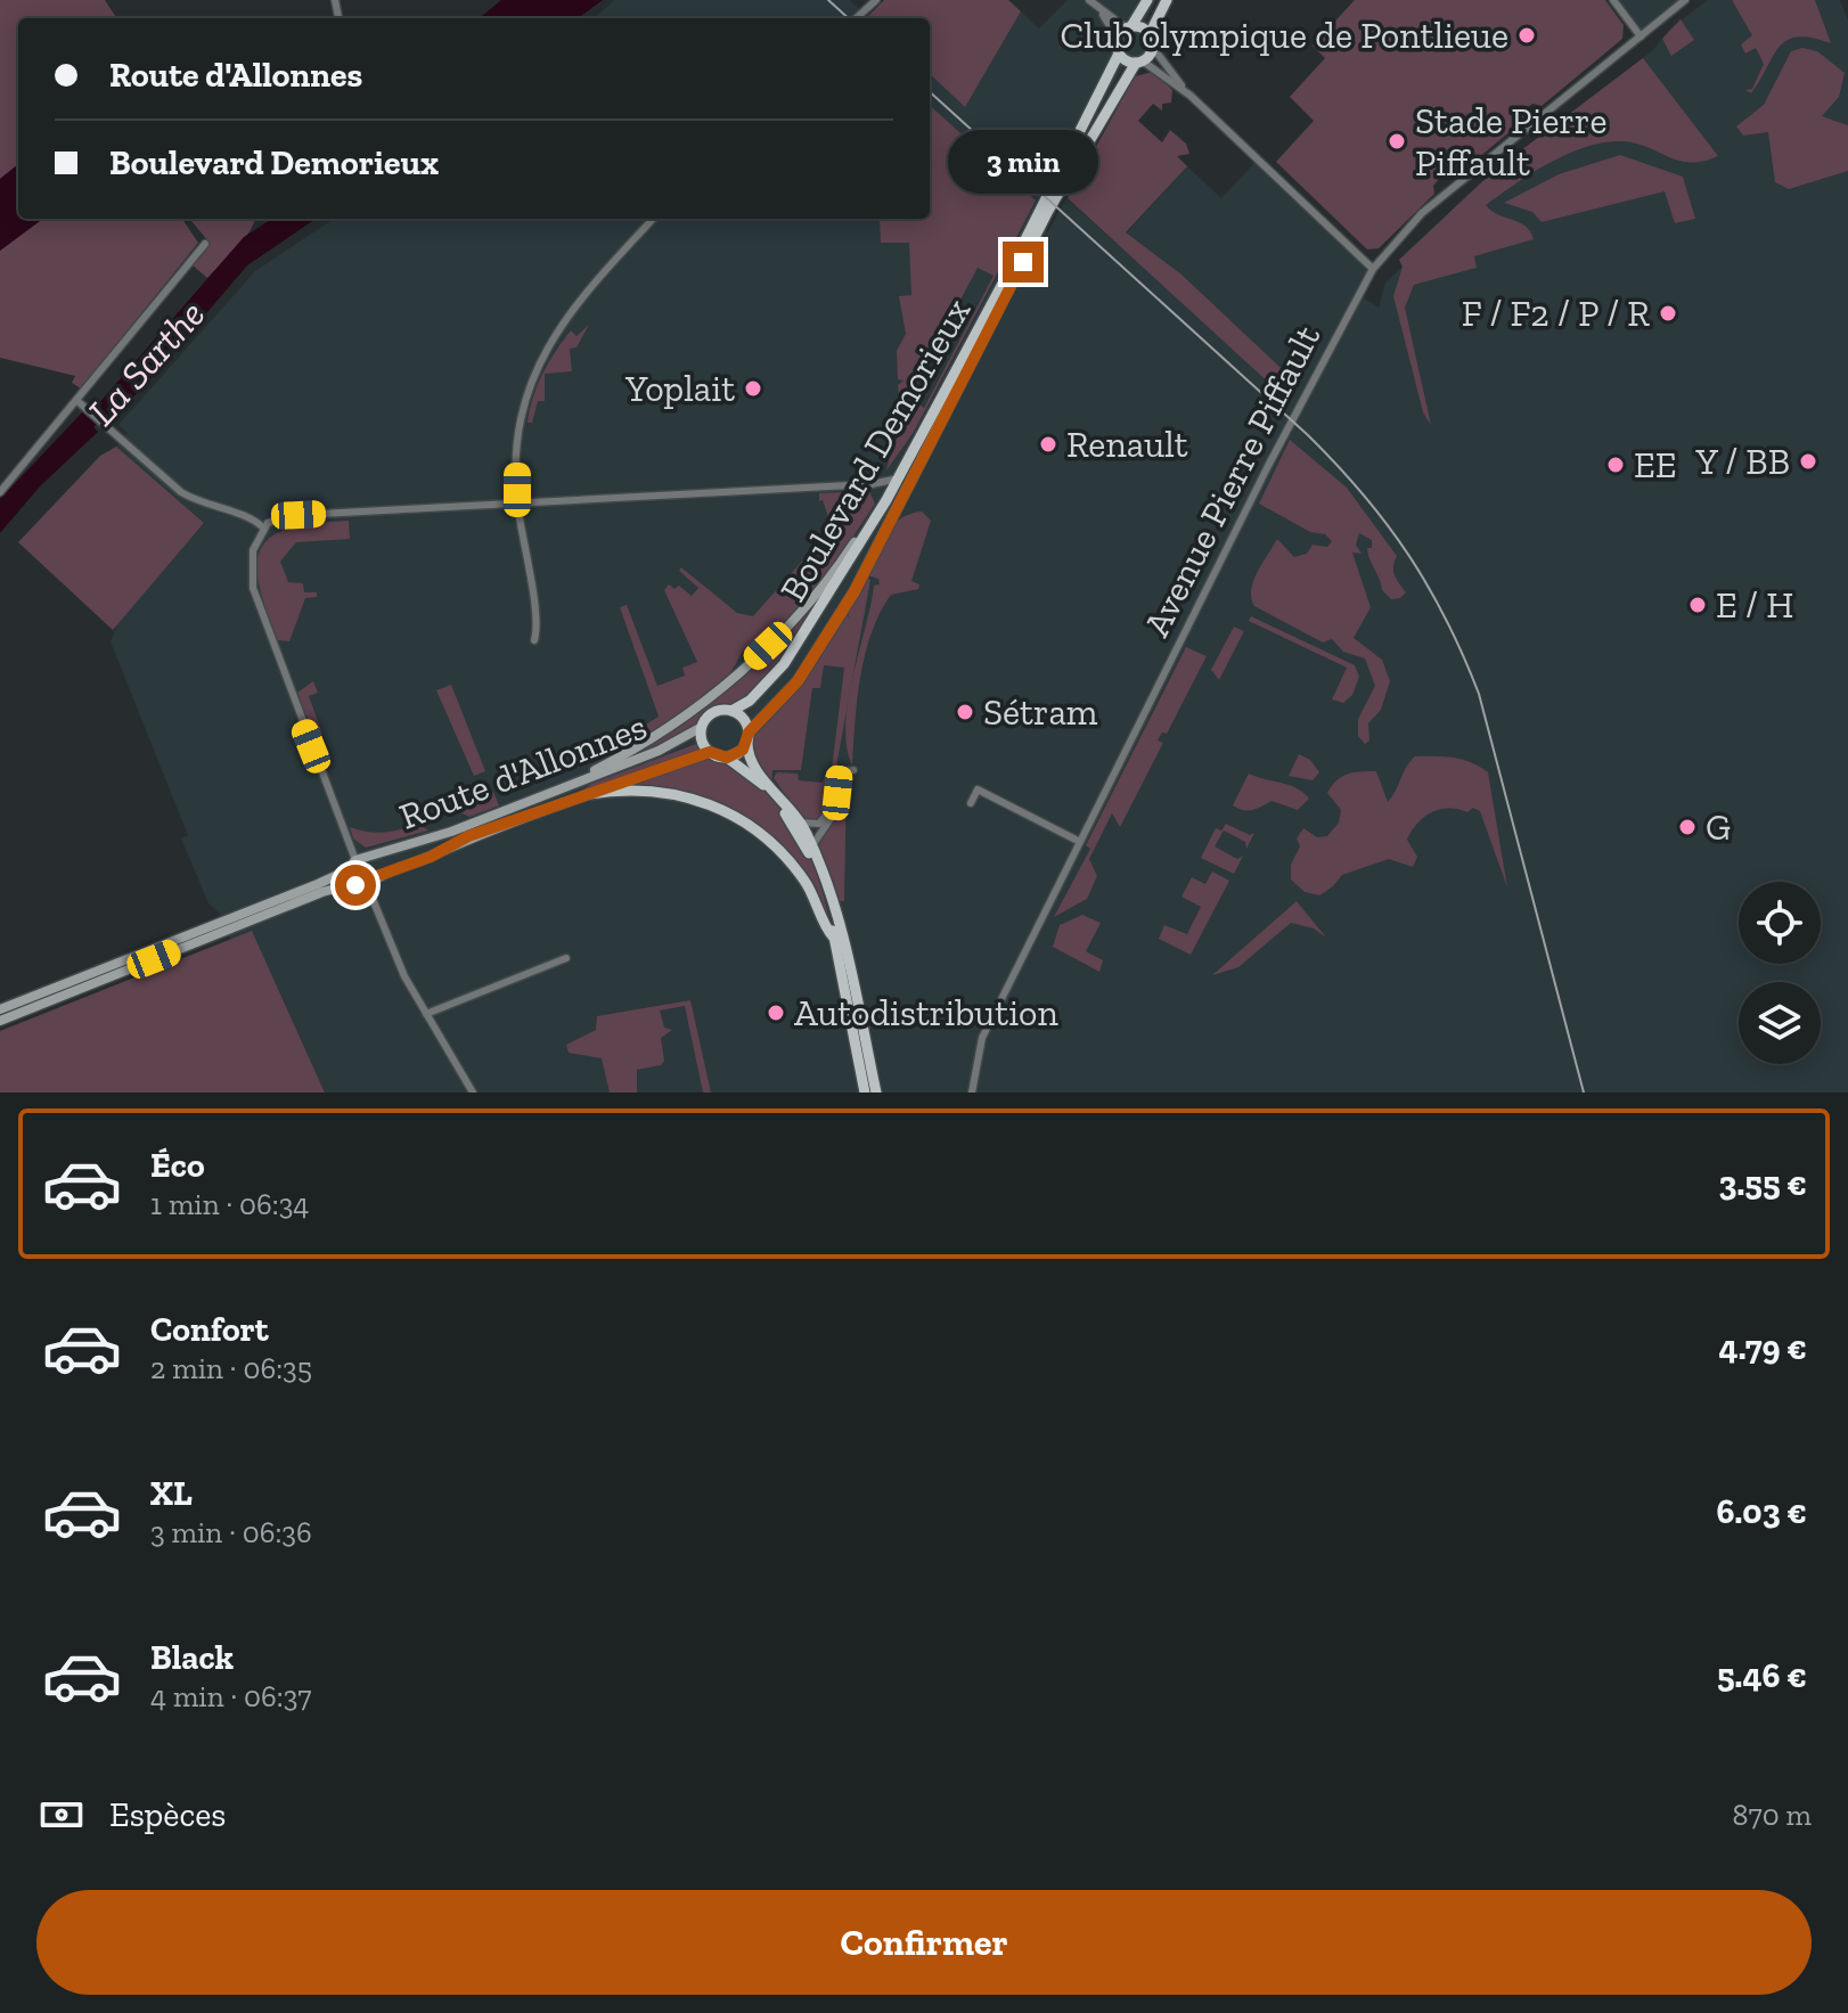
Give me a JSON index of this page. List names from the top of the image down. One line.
{"streets":{"main road":["Boulevard Demorieux","Route d'Allonnes"],"street":["Avenue Pierre Piffault"]},"crossings":[["Boulevard Demorieux","Route d'Allonnes"]],"water":["La Sarthe"],"places":["Club olympique de Pontlieue","Stade Pierre Piffault","F / F2 / P / R","Yoplait","Renault","Y / BB","EE","E / H","Sétram","G","Autodistribution"],"page":{"banner":["Route d'Allonnes","Boulevard Demorieux"],"bubble":"3 min","list":[{"name":"Éco","note":"1 min · 06:34","value":"3.55 €"},{"name":"Confort","note":"2 min · 06:35","value":"4.79 €"},{"name":"XL","note":"3 min · 06:36","value":"6.03 €"},{"name":"Black","note":"4 min · 06:37","value":"5.46 €"}],"pay":["Espèces","870 m"],"buttons":"Confirmer"}}
